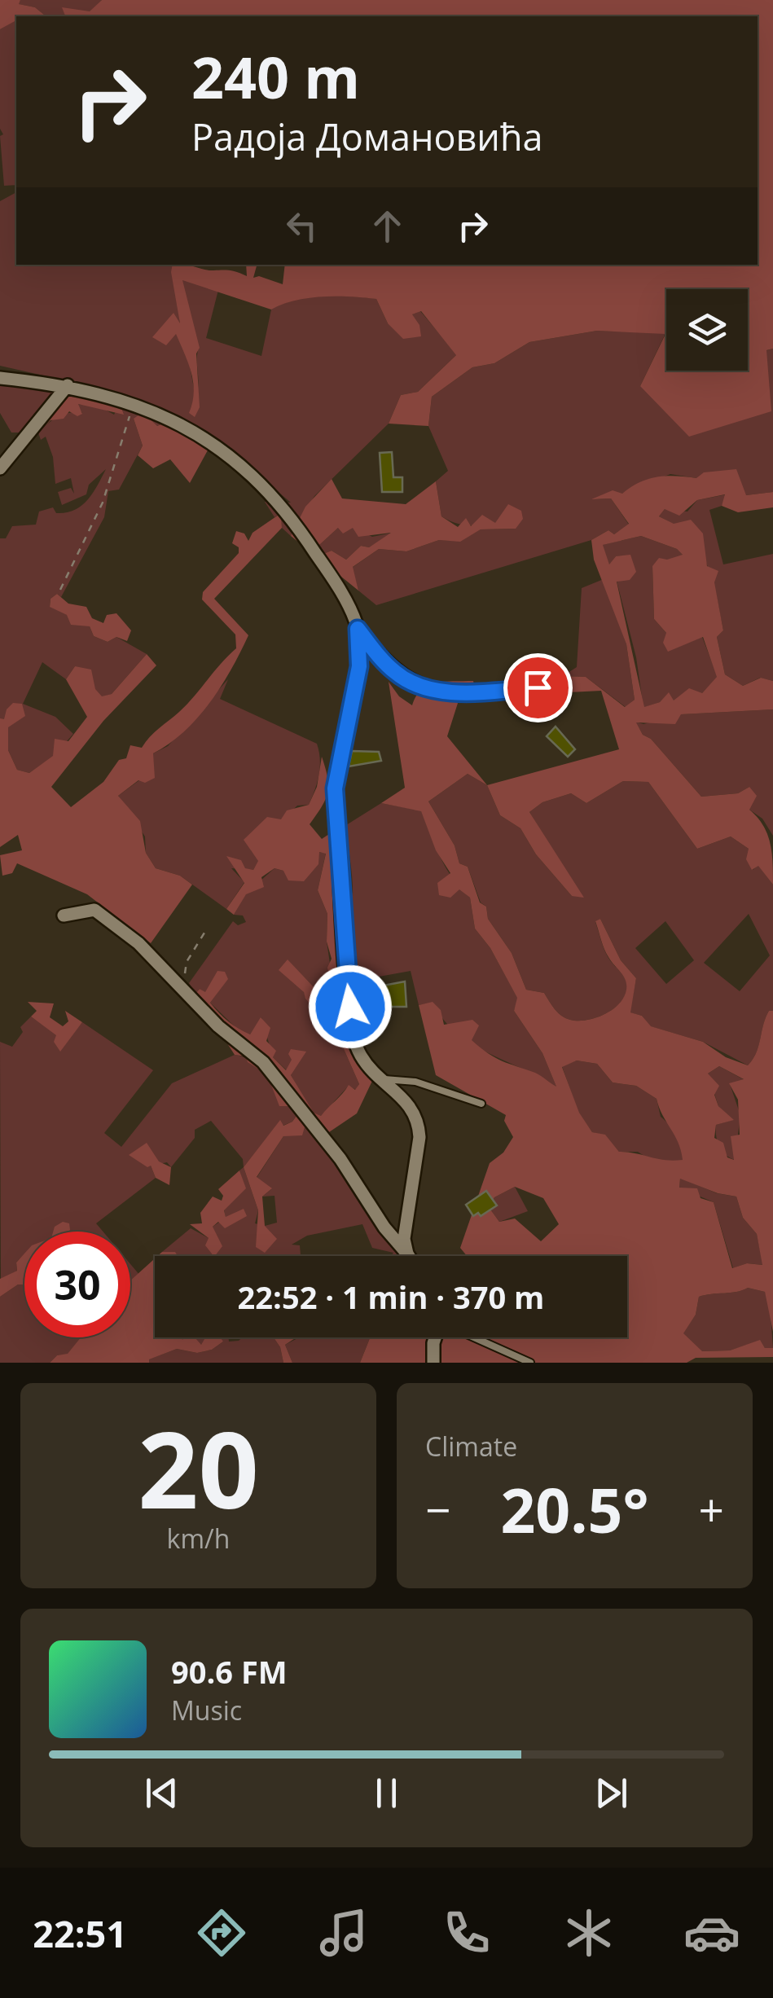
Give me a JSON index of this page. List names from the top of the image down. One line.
{"page":{"turn":["240 m","Радоја Домановића"],"limit":"30","trip":"22:52 · 1 min · 370 m","tile":[["20","km/h"],"Climate"],"heat":["−","20.5°","+"],"song":["90.6 FM","Music"],"tabs":"22:51"}}
